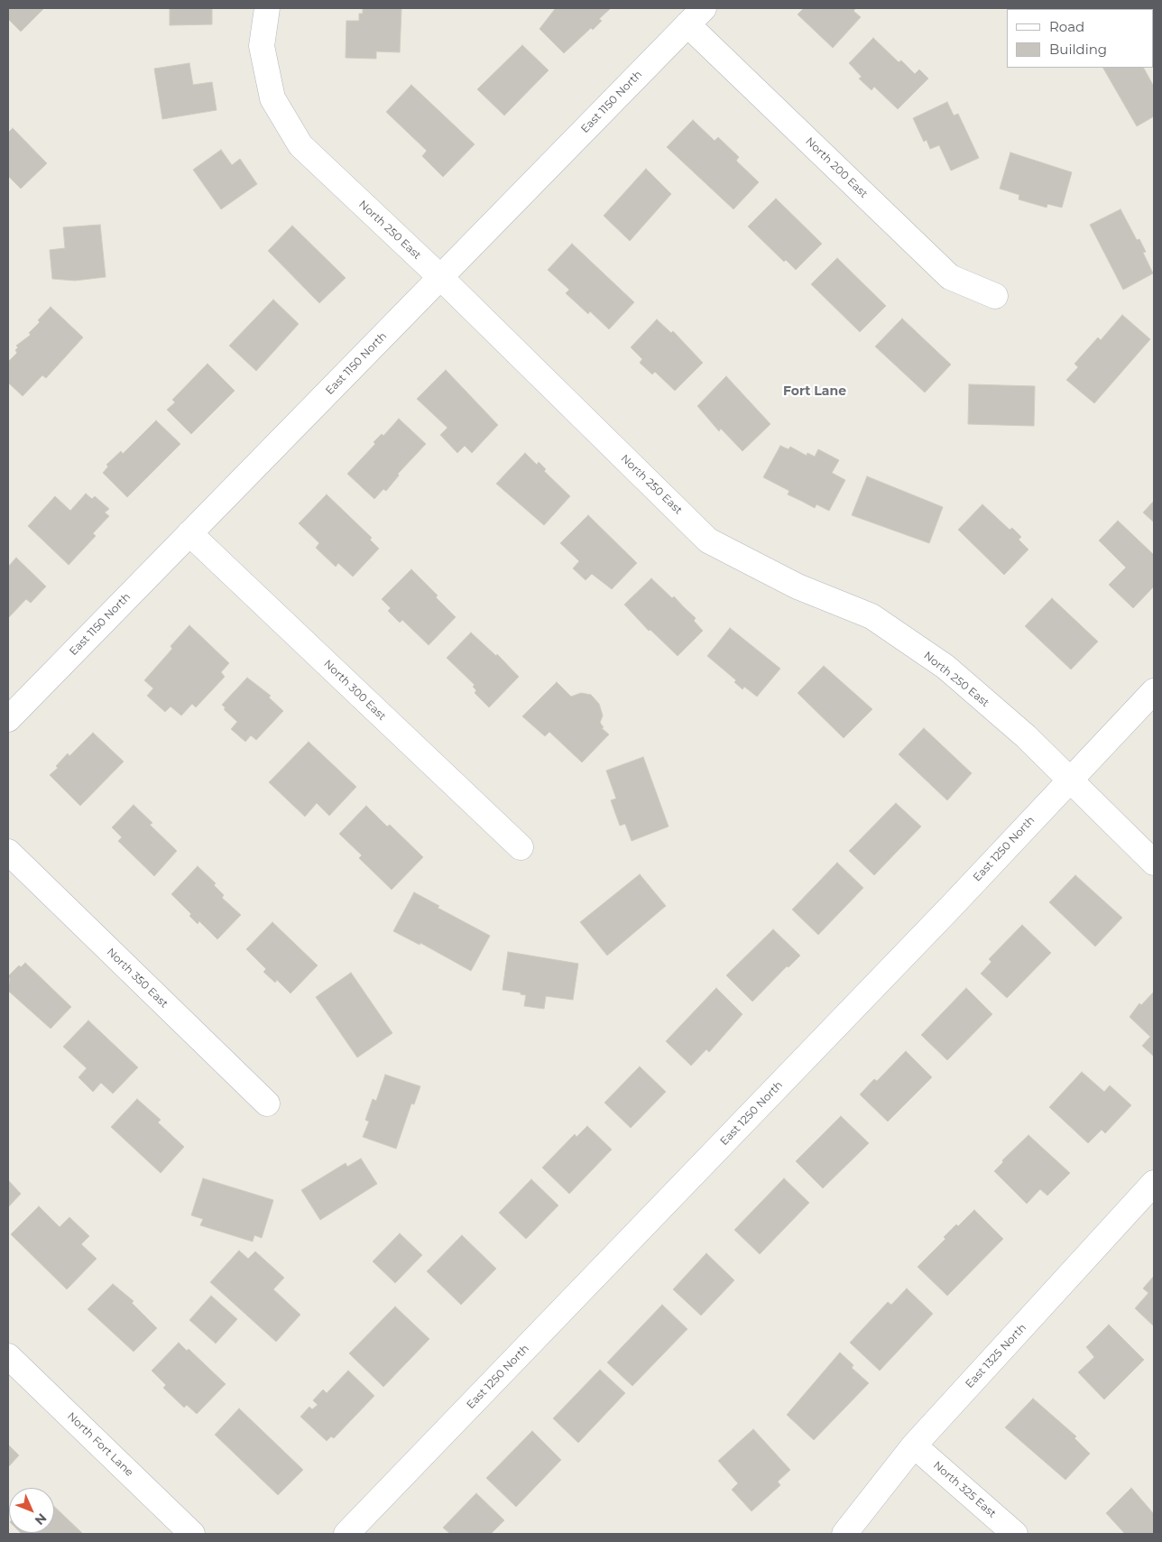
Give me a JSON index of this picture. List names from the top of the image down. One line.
{"streets":{"street":["East 1150 North","North 200 East","North 250 East","North 300 East","East 1250 North","North 350 East","East 1325 North","North Fort Lane","North 325 East"]},"crossings":[["East 1150 North","North 200 East"],["East 1150 North","North 250 East"],["East 1150 North","North 300 East"],["North 250 East","East 1250 North"],["East 1325 North","North 325 East"]],"districts":["Fort Lane"],"legend":["Road","Building"],"north":"bottom right"}
